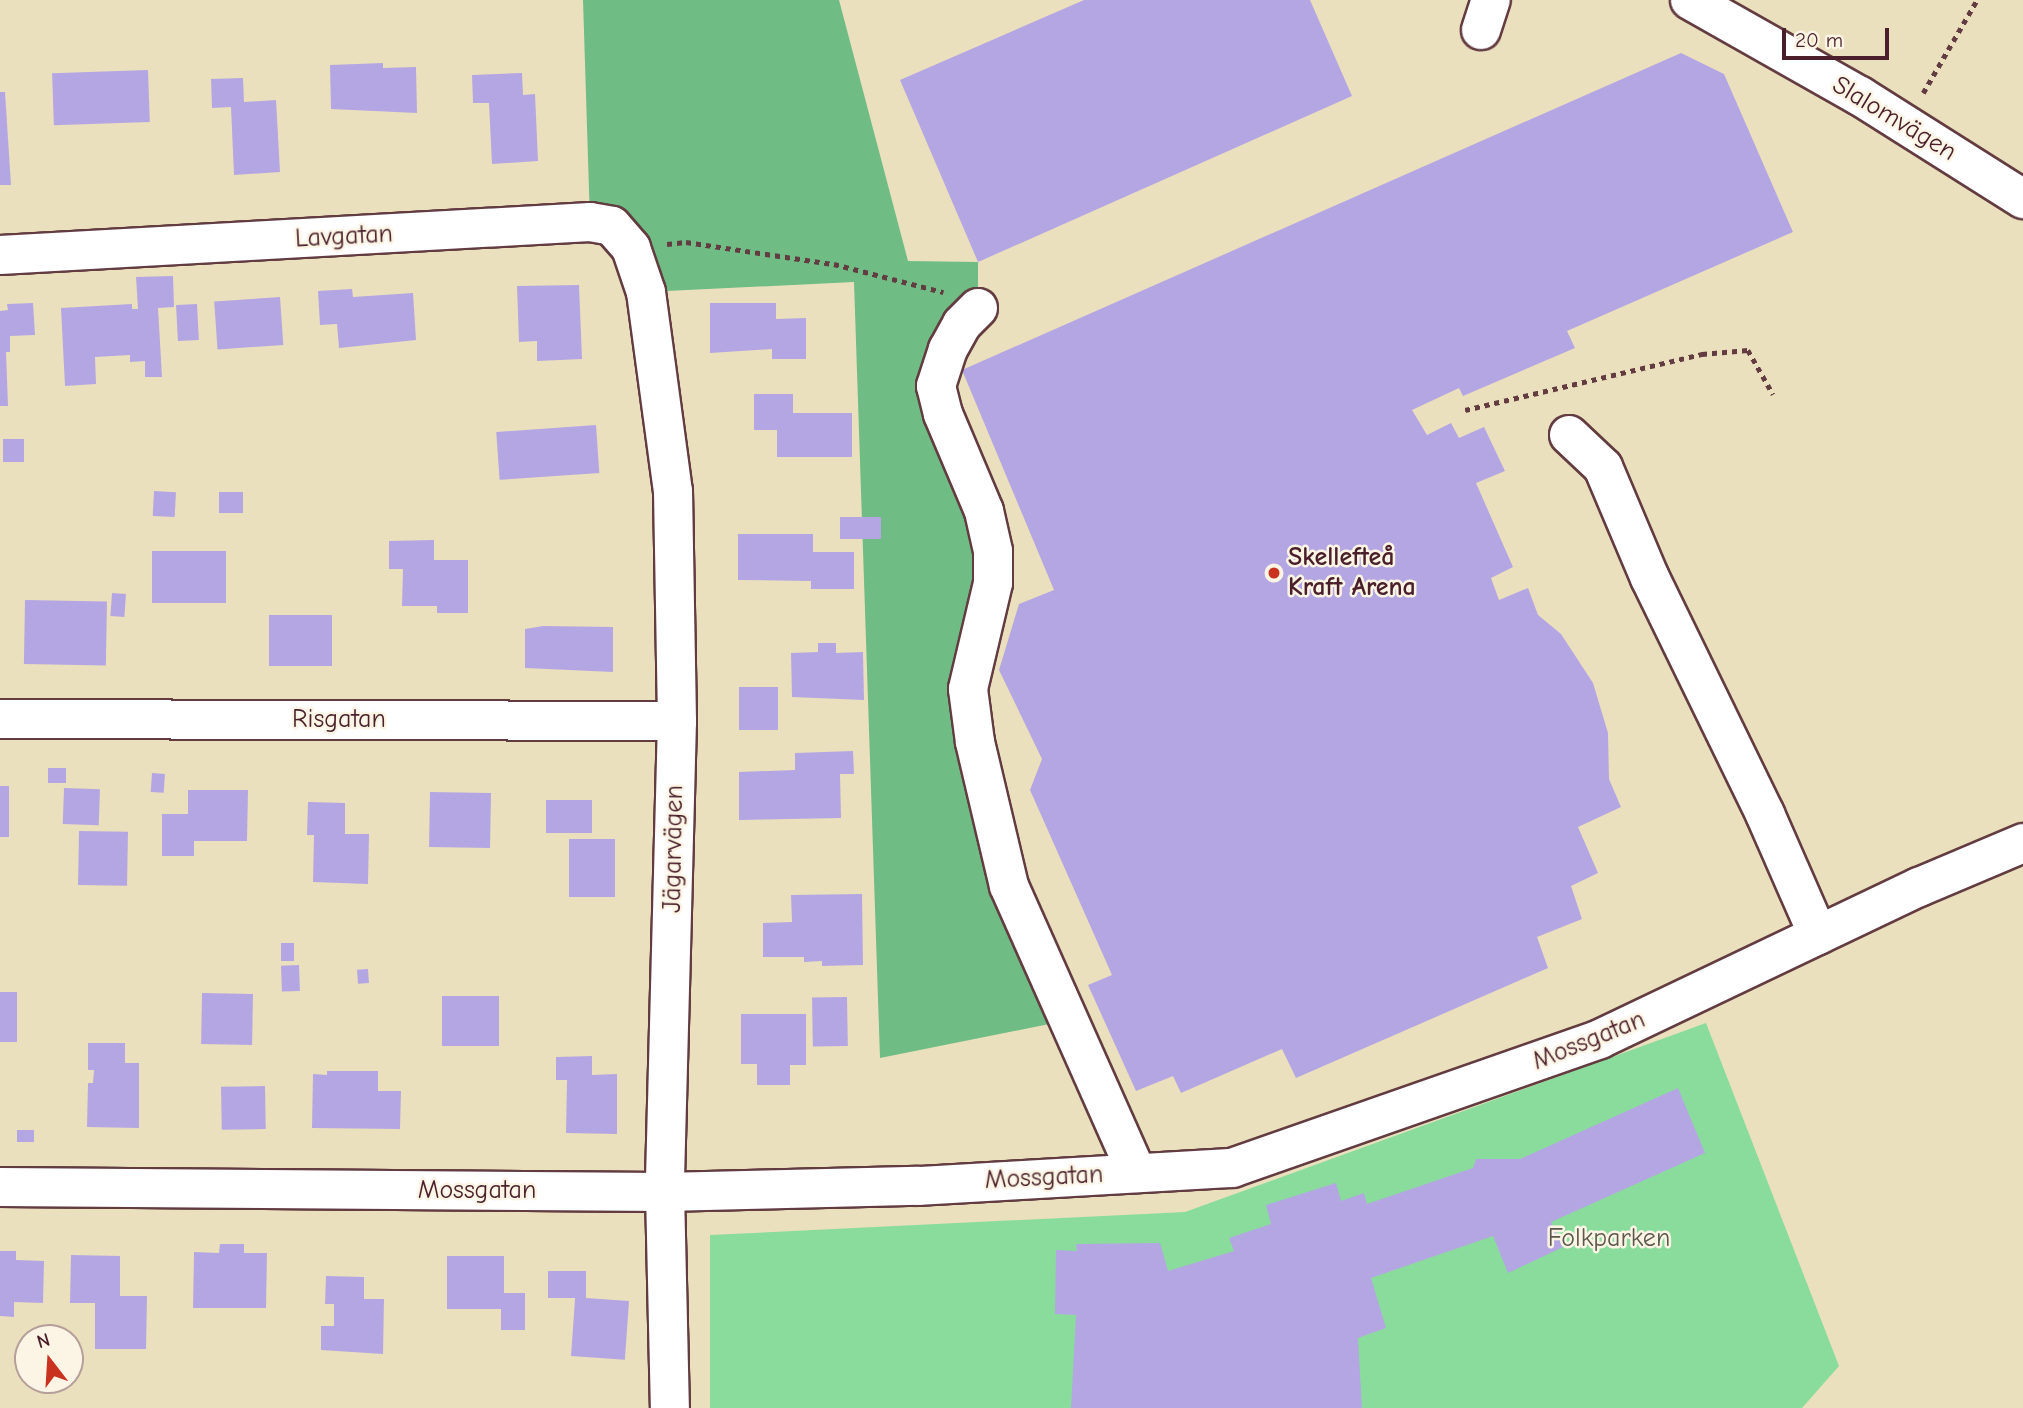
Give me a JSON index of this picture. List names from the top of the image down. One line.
{"streets":{"street":["Slalomvägen","Lavgatan","Risgatan","Jägarvägen","Mossgatan"]},"crossings":[["Lavgatan","Jägarvägen"],["Risgatan","Jägarvägen"],["Jägarvägen","Mossgatan"]],"parks":["Folkparken"],"places":["Skellefteå Kraft Arena"],"scale_bar":"20 m","north":"top"}
